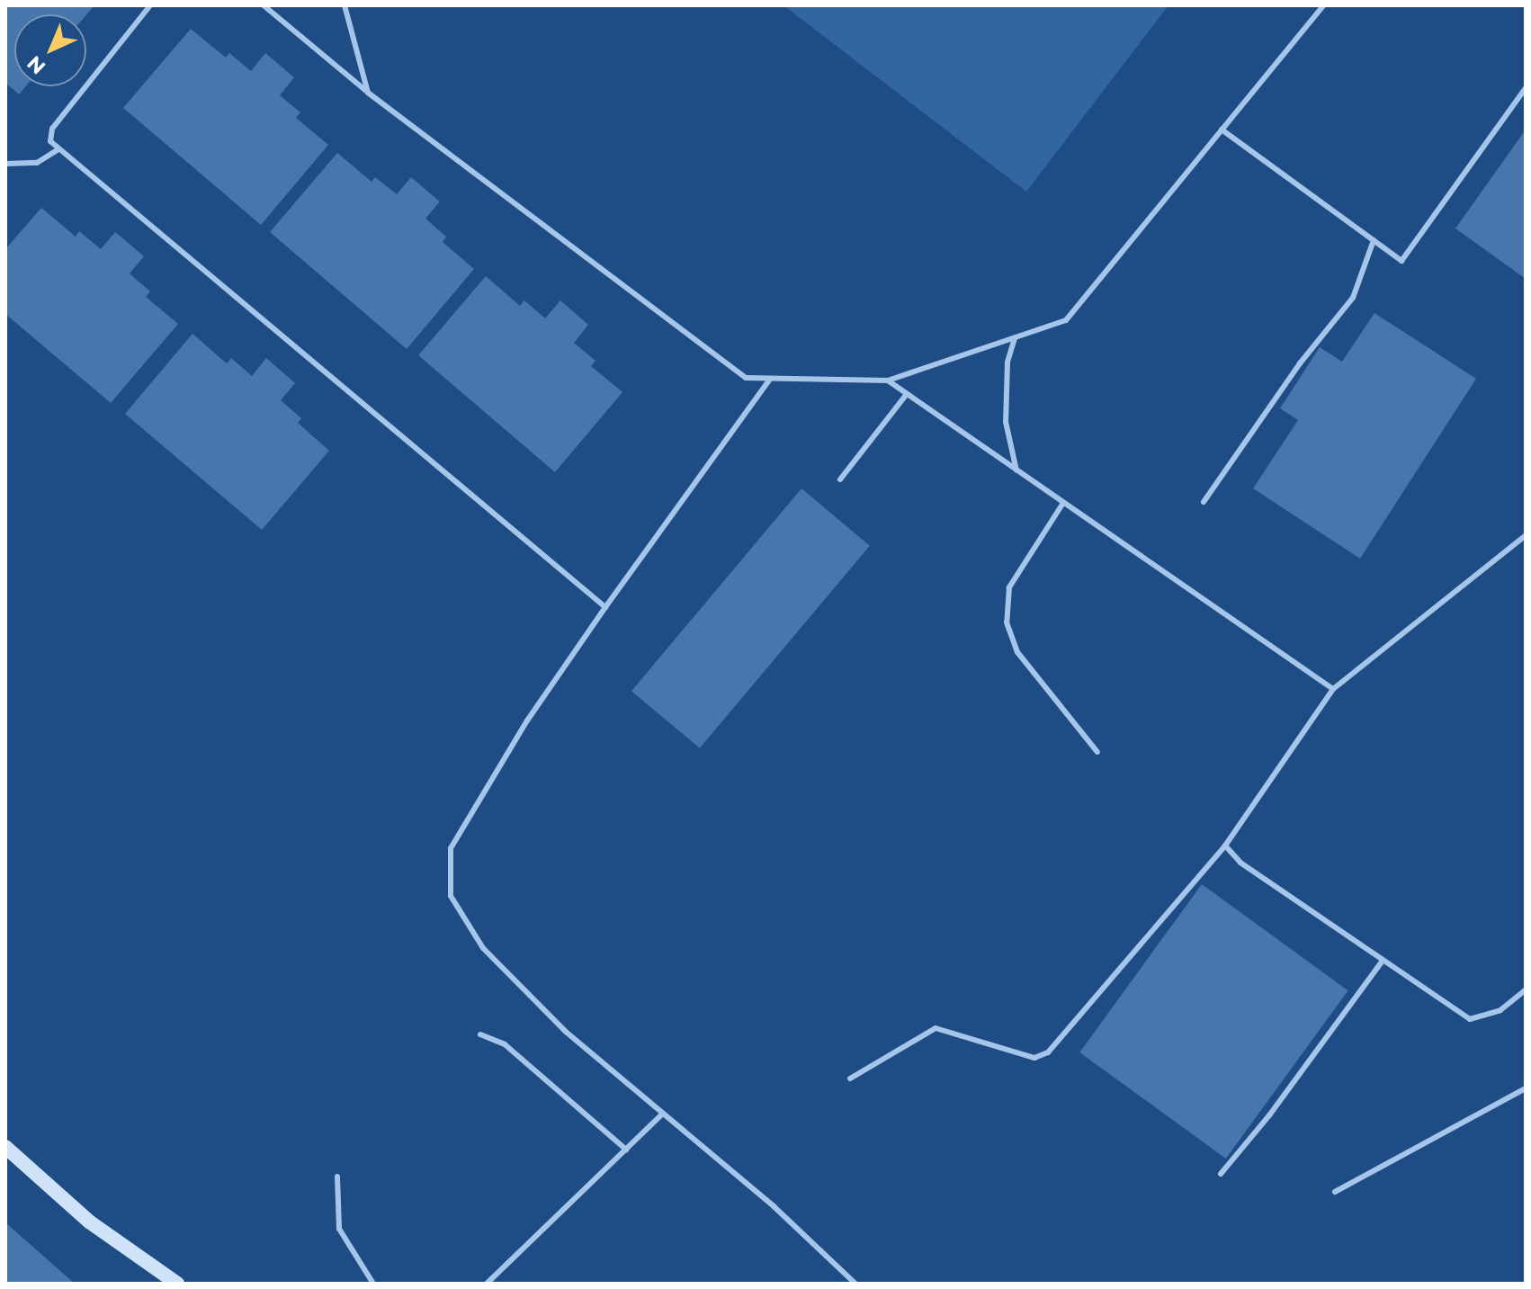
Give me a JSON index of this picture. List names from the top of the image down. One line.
{"north":"bottom left"}
